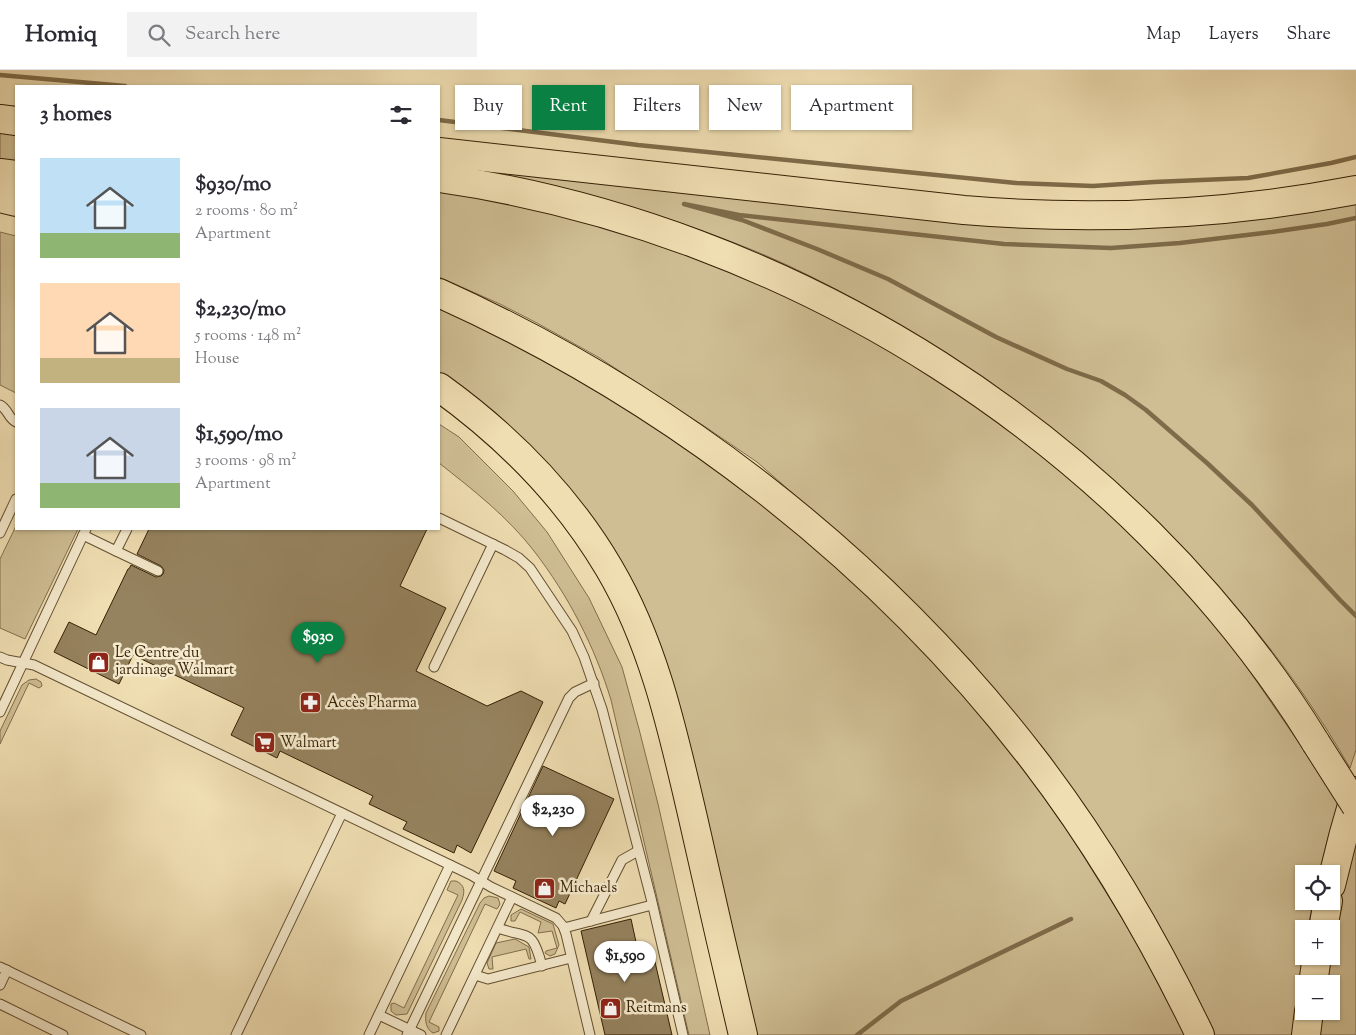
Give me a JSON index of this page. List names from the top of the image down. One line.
{"places":{"shop":["Le Centre du jardinage Walmart","Michaels","Reitmans"],"pharmacy":["Accès Pharma"],"supermarket":["Walmart"]},"page":{"header":"Homiq","search":"Search here","nav":["Map","Layers","Share"],"chip":["Buy","Rent","Filters","New","Apartment"],"heading":"3 homes","list":[{"name":"$930/mo","note":"2 rooms · 80 m² · Apartment"},{"name":"$2,230/mo","note":"5 rooms · 148 m² · House"},{"name":"$1,590/mo","note":"3 rooms · 98 m² · Apartment"}],"price":["$930","$2,230","$1,590"],"map_buttons":["+","−"]}}
